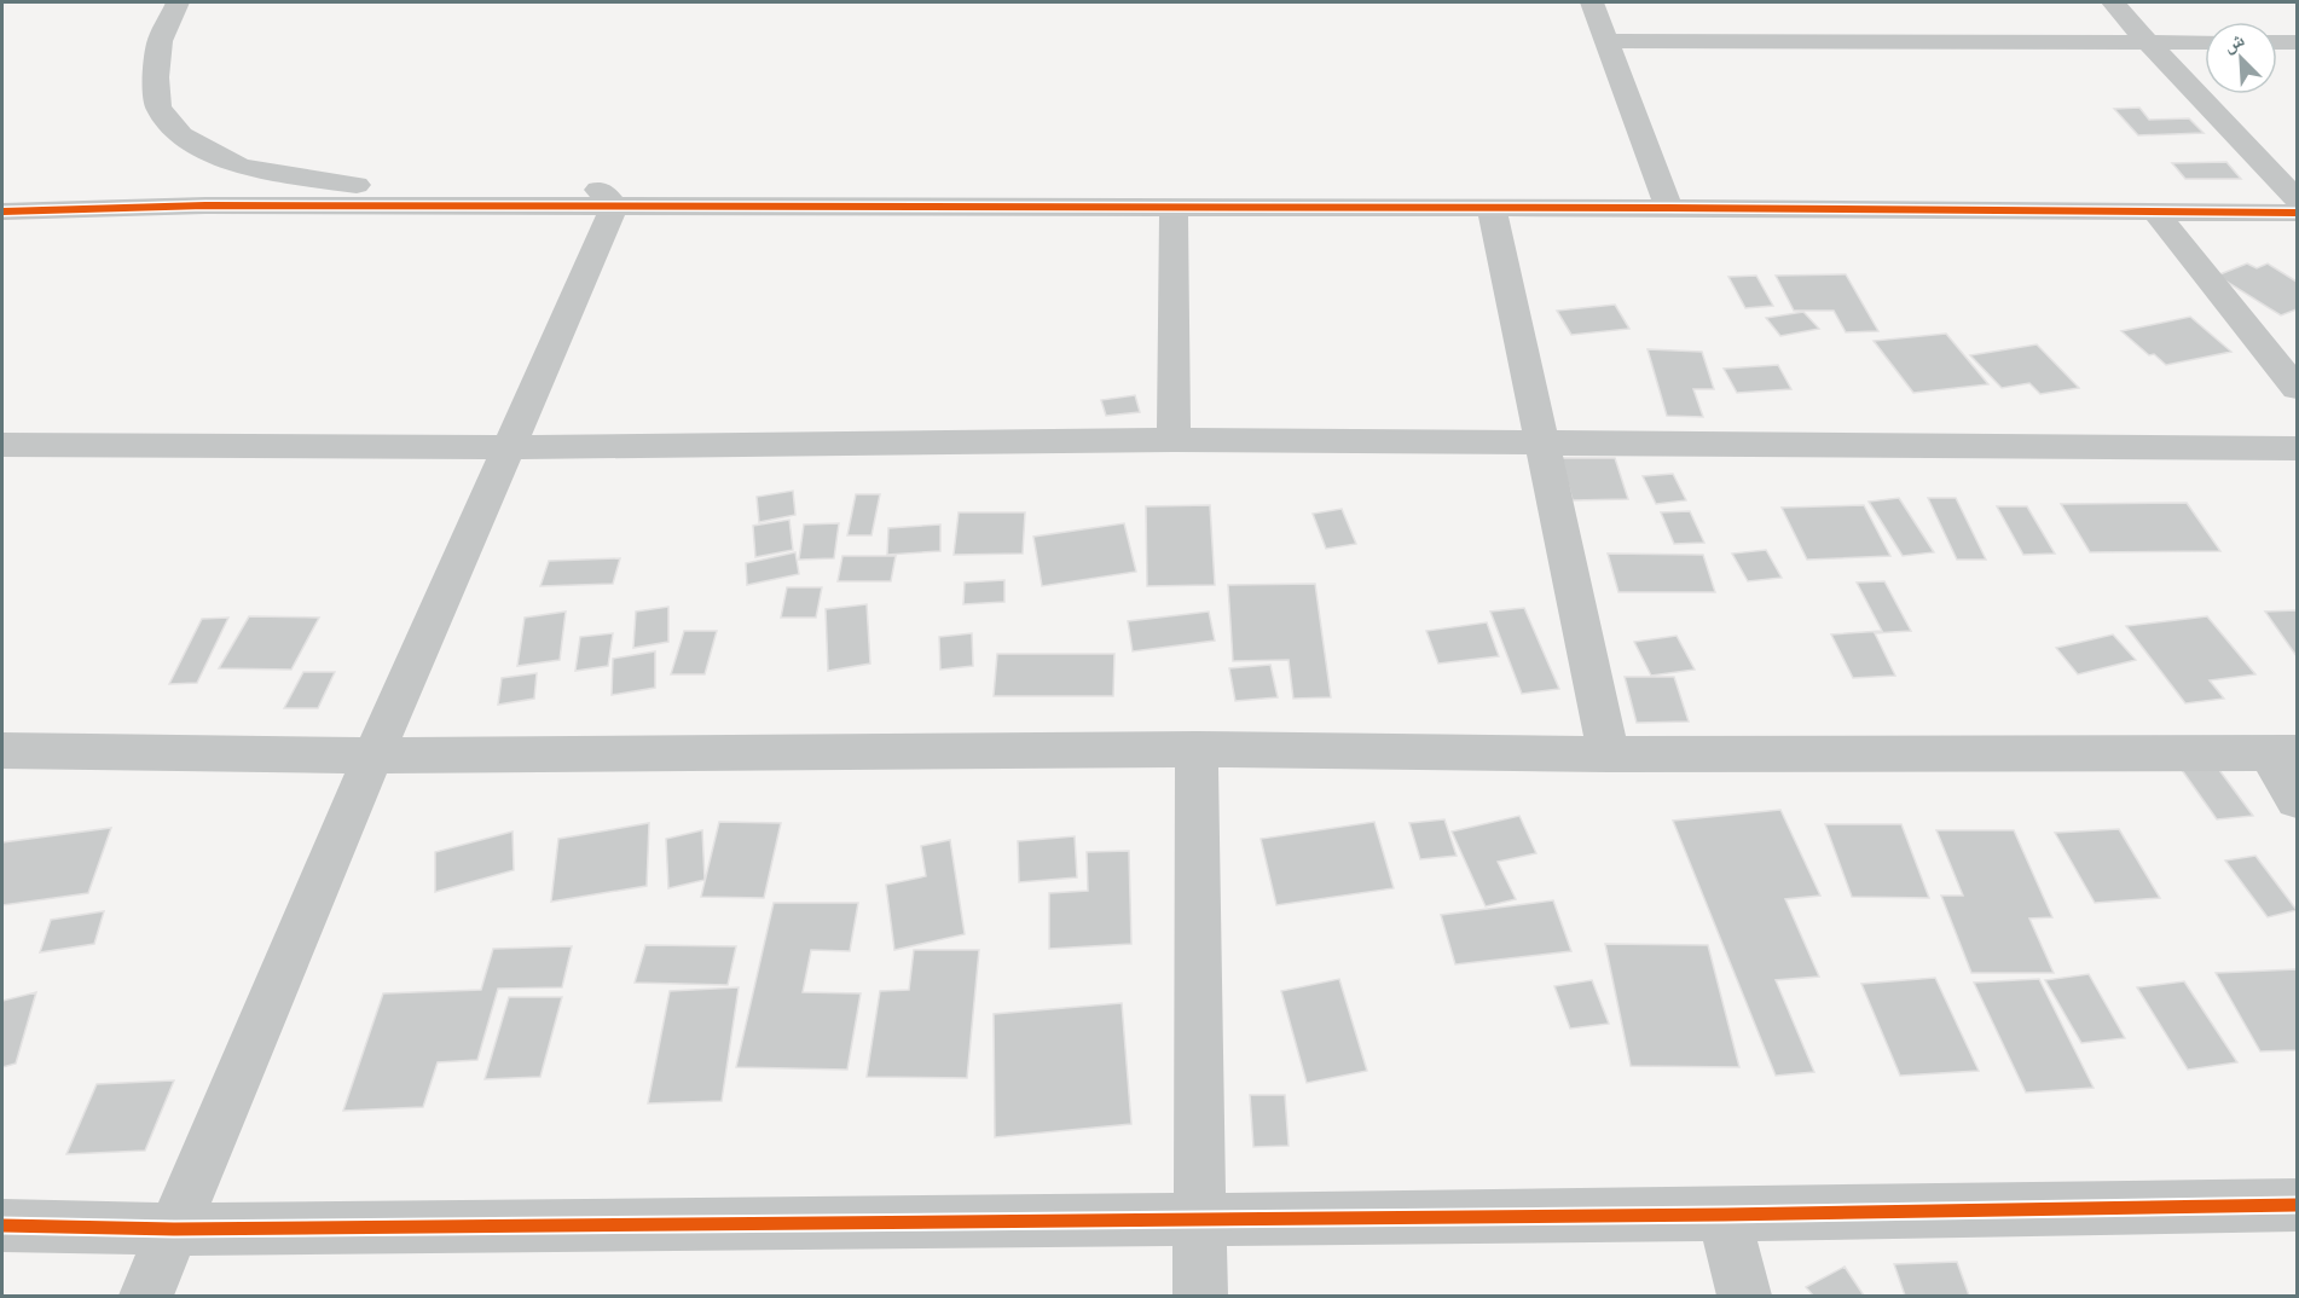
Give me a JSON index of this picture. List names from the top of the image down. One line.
{"north":"top left"}
